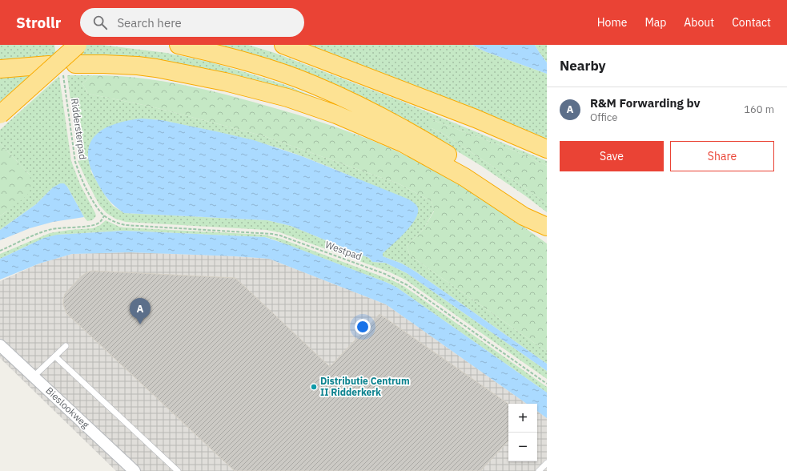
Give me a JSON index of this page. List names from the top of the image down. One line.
{"streets":{"street":["Bieslookweg"],"path":["Riddersterpad","Westpad"]},"crossings":[["Riddersterpad","Westpad"]],"places":["Distributie Centrum II Ridderkerk"],"page":{"header":"Strollr","search":"Search here","nav":["Home","Map","About","Contact"],"heading":"Nearby","list":[{"mark":"A","name":"R&M Forwarding bv","note":"Office","value":"160 m"}],"buttons":["Save","Share"],"pins":"A","map_buttons":["+","−"]}}
